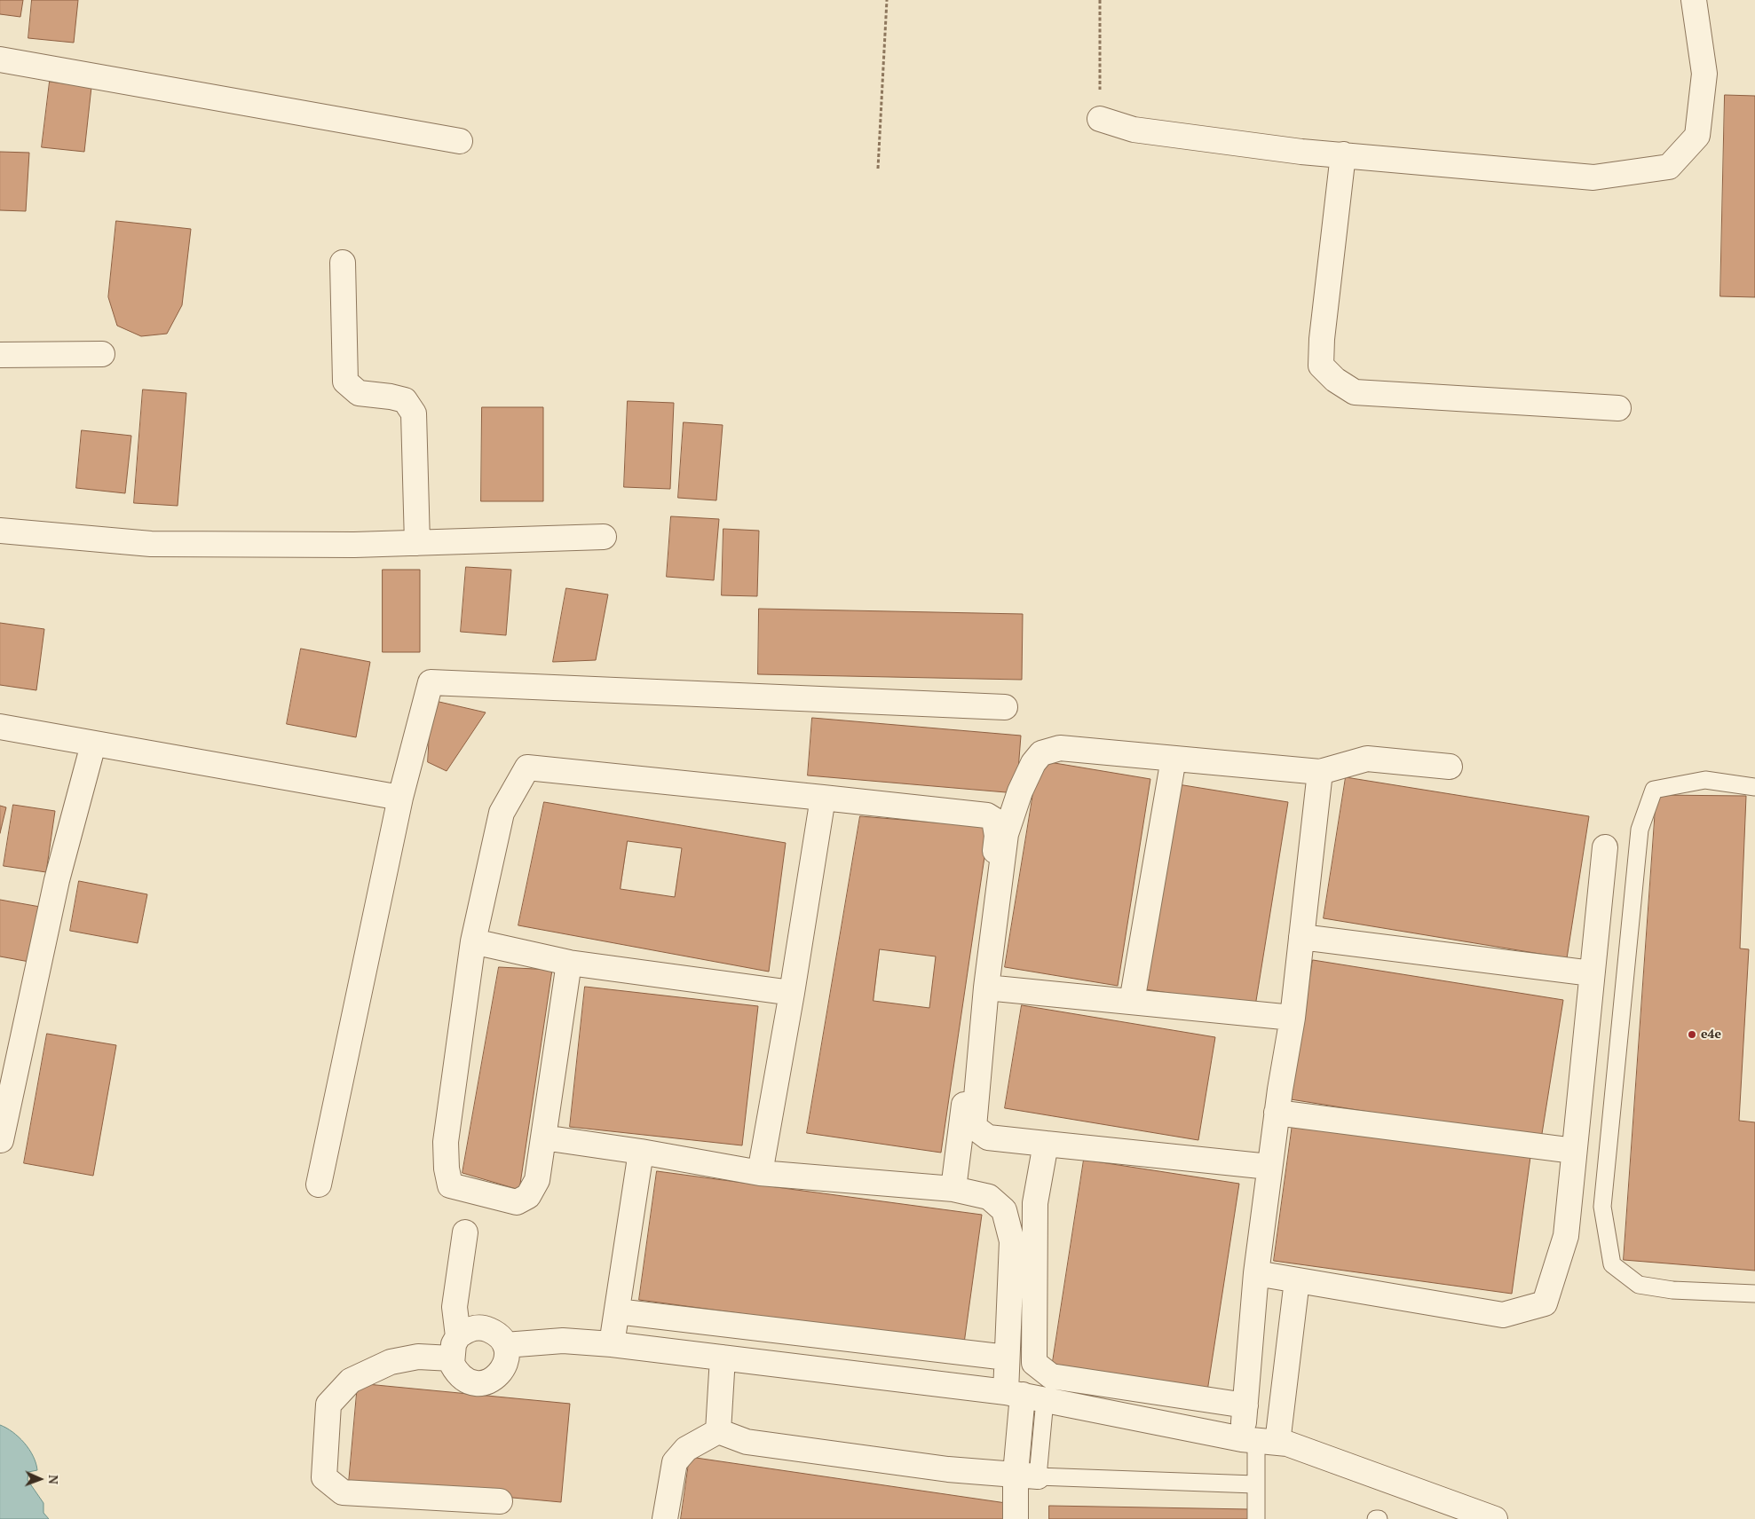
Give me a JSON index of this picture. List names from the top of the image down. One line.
{"places":["e4e"],"north":"right"}
